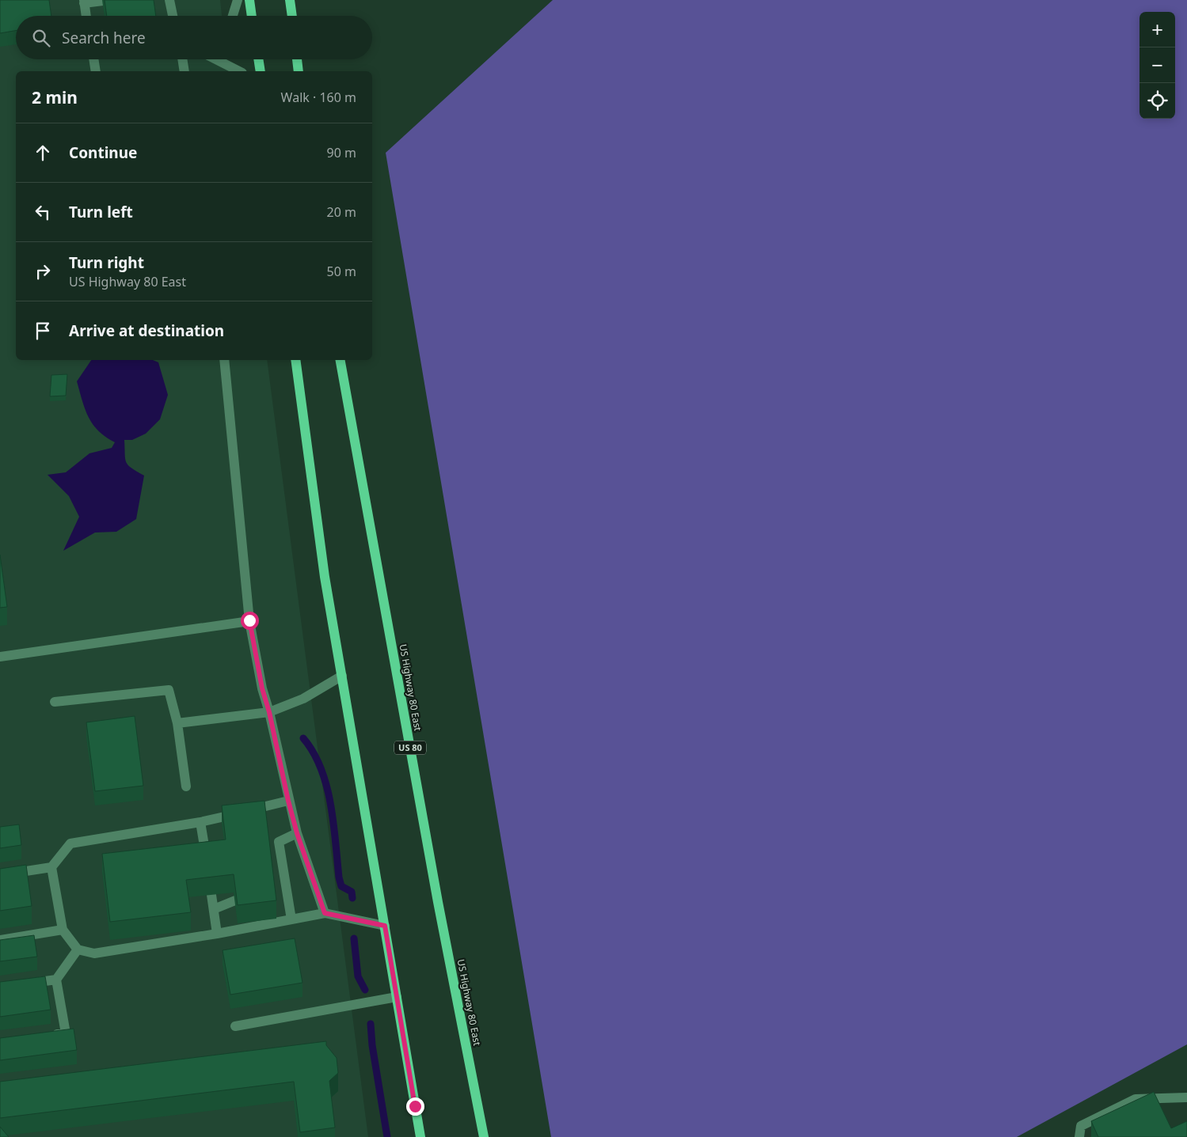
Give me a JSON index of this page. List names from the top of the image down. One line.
{"streets":{"main road":["US Highway 80 East","US 80"]},"page":{"map_buttons":["+","−"],"search":"Search here","heading":["2 min","Walk · 160 m"],"list":[["Continue","90 m"],["Turn left","20 m"],["Turn right","US Highway 80 East","50 m"],"Arrive at destination"]}}
